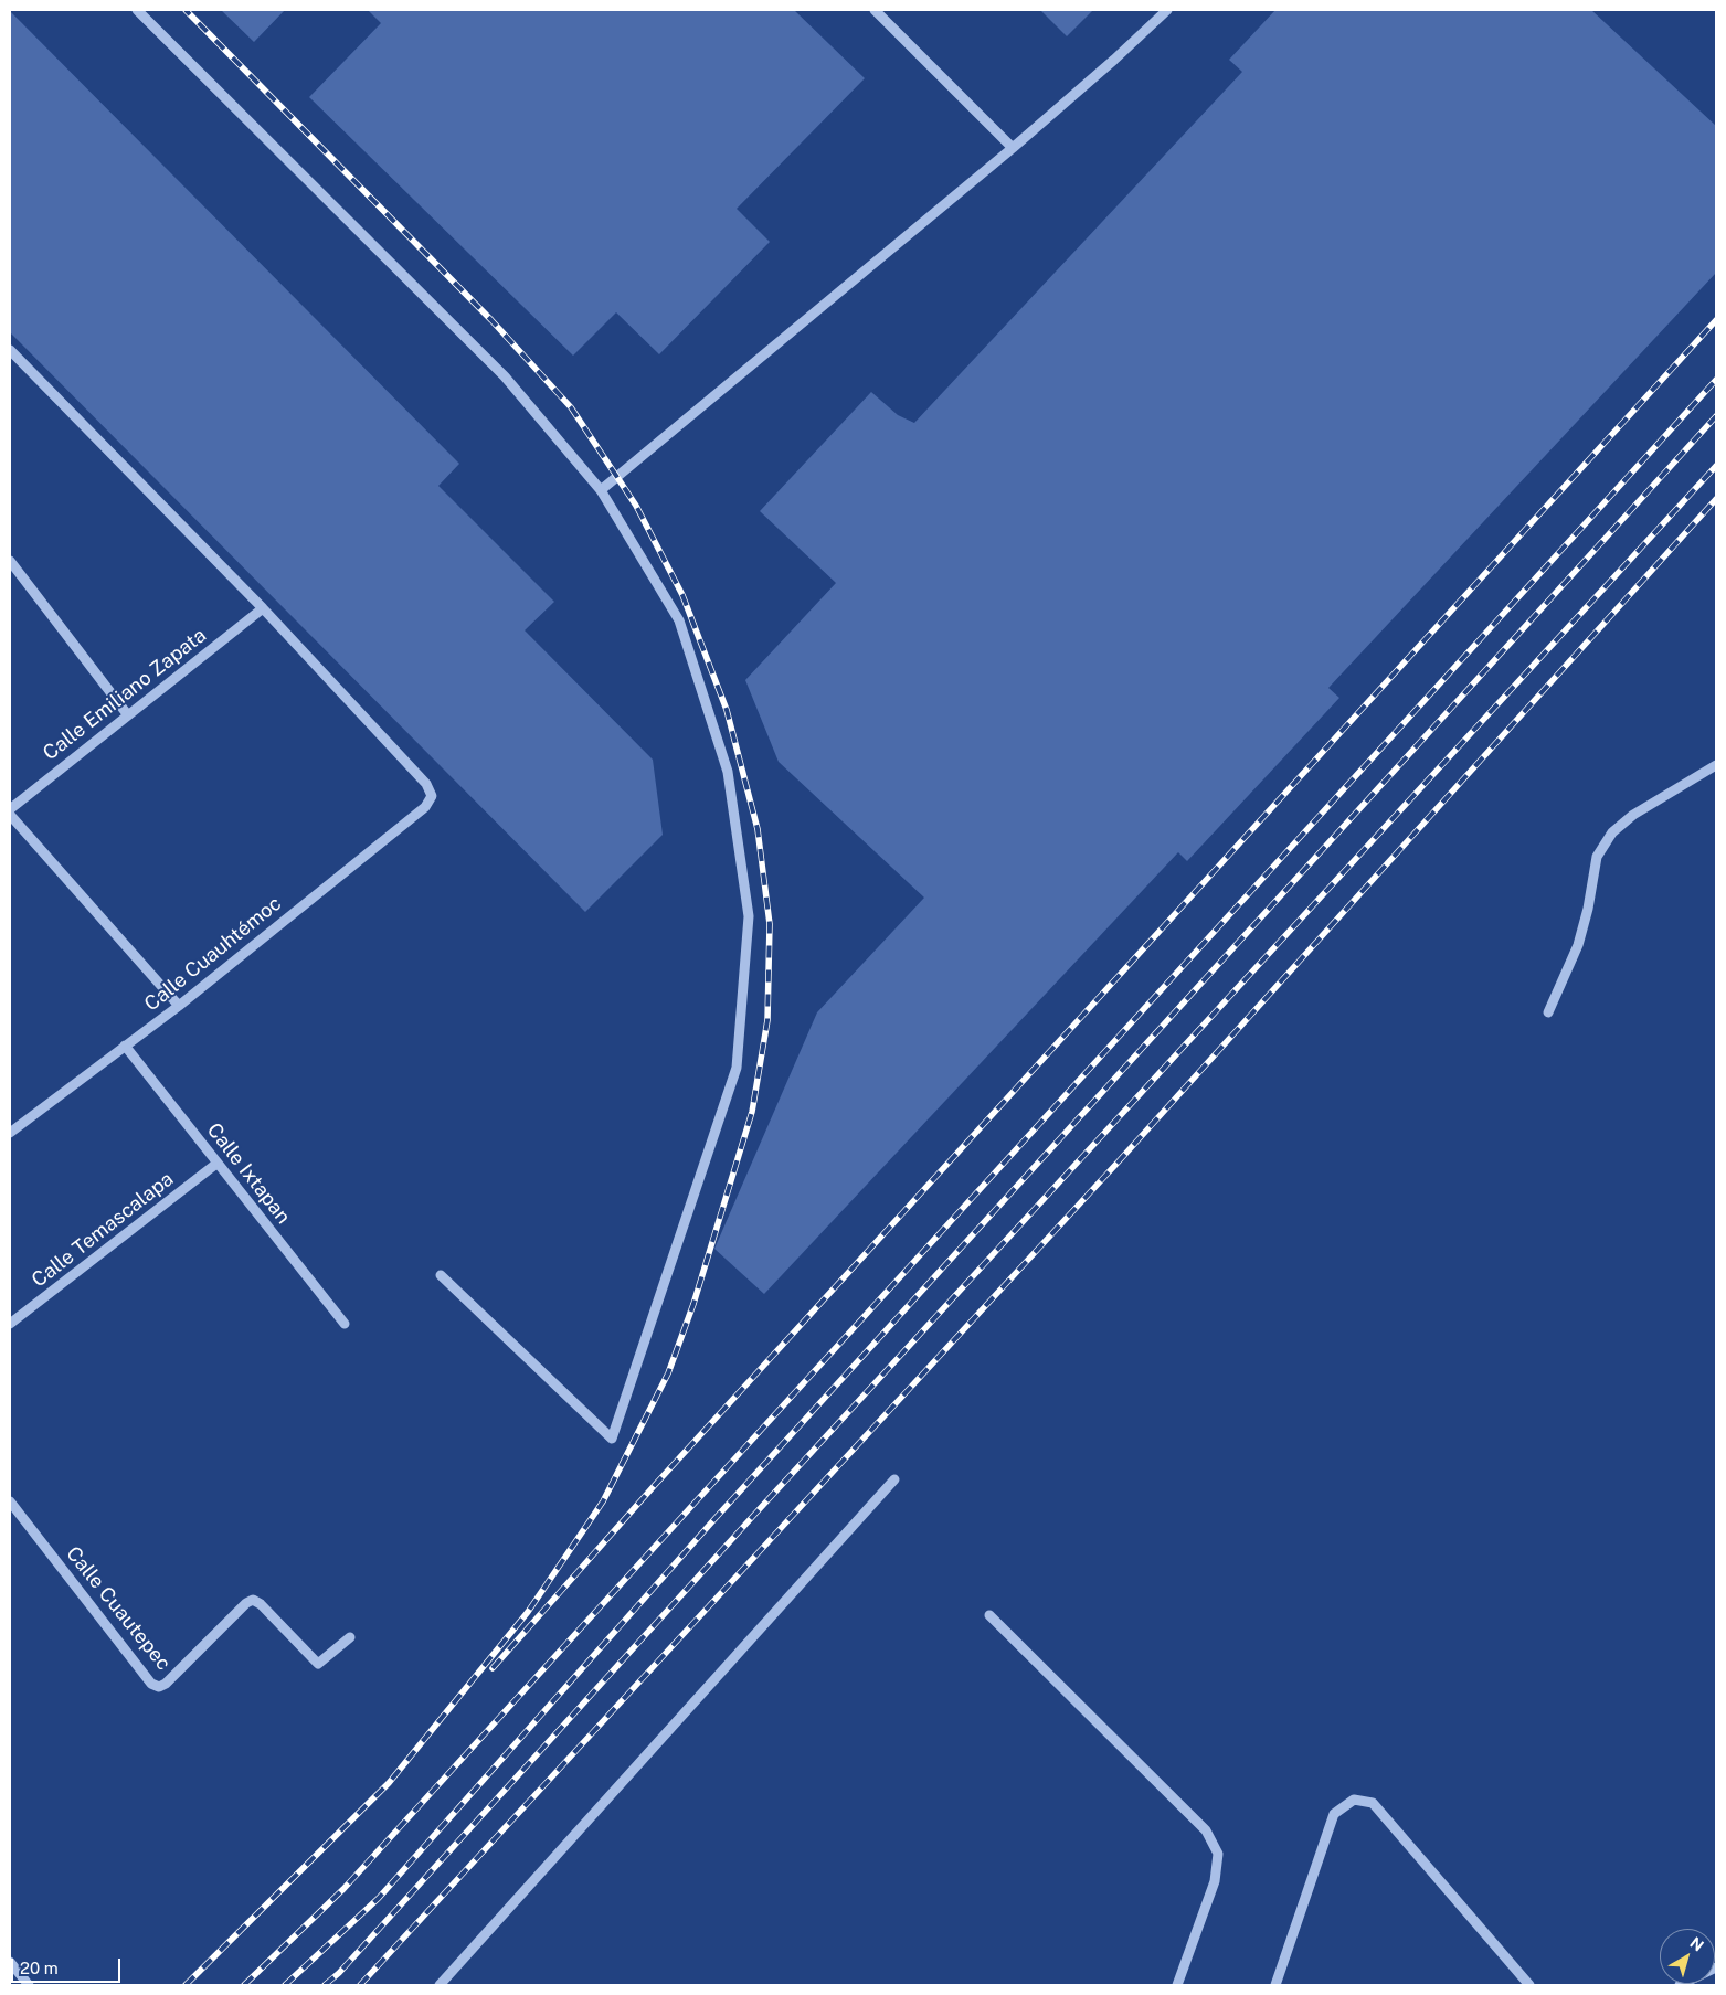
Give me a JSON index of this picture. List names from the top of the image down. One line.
{"streets":{"street":["Calle Emiliano Zapata","Calle Cuauhtémoc","Calle Ixtapan","Calle Temascalapa","Calle Cuautepec"]},"crossings":[["Calle Emiliano Zapata","Calle Cuauhtémoc"],["Calle Cuauhtémoc","Calle Ixtapan"],["Calle Ixtapan","Calle Temascalapa"]],"scale_bar":"20 m","north":"top right"}
